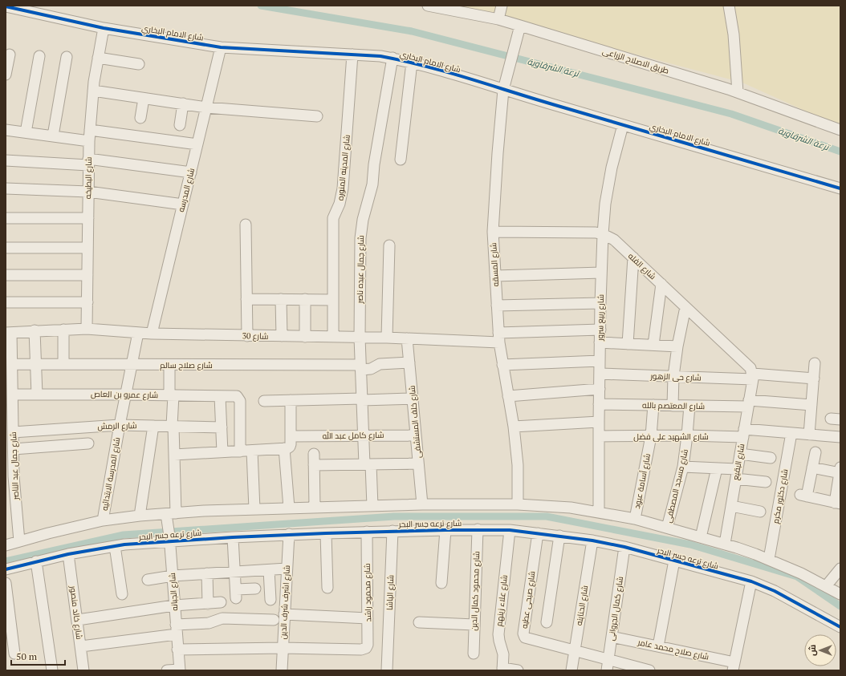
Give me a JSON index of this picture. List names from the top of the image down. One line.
{"streets":{"street":["شارع الامام البخاري","طريق الاصلاح الزراعى","شارع المدينه المنوره","شارع البطيخه","شارع المدرسه","شارع المسقه","شارع الفله","شارع جمال عبده ناصر","شارع ربيع سرور","شارع 30","شارع صلاح سالم","شارع حى الزهور","شارع عمرو بن العاص","شارع المعتصم بالله","شارع خلف المستشفى","شارع الرمش","شارع كامل عبد الله","شارع الشهيد على فضل","شارع البقيع","شارع جمال عبد الناصر","شارع المدرسة الابتدائيه","شارع أسامة عبود","شارع مسجد المصطفى","شارع دكتور مكرم","شارع ترعه جسر البحر","شارع محمود كمال الدين","شارع الجبانه","شارع محمود راشد","شارع الباشا","شارع صبحى عطيه","شارع علاء زينهم","شارع اشرف شرف الدين","شارع الحناينه","شارع كمال الجروانى","شارع خالد منصور","شارع صلاح محمد عامر"]},"crossings":[["شارع الامام البخاري","شارع المدينه المنوره"],["شارع الامام البخاري","شارع البطيخه"],["شارع الامام البخاري","شارع المدرسه"],["شارع الامام البخاري","شارع المسقه"],["شارع الامام البخاري","شارع جمال عبده ناصر"],["شارع الامام البخاري","شارع ربيع سرور"],["طريق الاصلاح الزراعى","شارع المسقه"],["شارع المدينه المنوره","شارع 30"],["شارع البطيخه","شارع 30"],["شارع المدرسه","شارع 30"],["شارع المسقه","شارع الفله"],["شارع المسقه","شارع 30"],["شارع الفله","شارع ربيع سرور"],["شارع الفله","شارع حى الزهور"],["شارع الفله","شارع البقيع"],["شارع جمال عبده ناصر","شارع 30"],["شارع جمال عبده ناصر","شارع صلاح سالم"],["شارع جمال عبده ناصر","شارع كامل عبد الله"],["شارع ربيع سرور","شارع 30"],["شارع ربيع سرور","شارع حى الزهور"],["شارع ربيع سرور","شارع المعتصم بالله"],["شارع ربيع سرور","شارع الشهيد على فضل"],["شارع 30","شارع خلف المستشفى"],["شارع 30","شارع جمال عبد الناصر"],["شارع 30","شارع المدرسة الابتدائيه"],["شارع صلاح سالم","شارع خلف المستشفى"],["شارع صلاح سالم","شارع جمال عبد الناصر"],["شارع صلاح سالم","شارع المدرسة الابتدائيه"],["شارع صلاح سالم","شارع الجبانه"],["شارع حى الزهور","شارع البقيع"],["شارع عمرو بن العاص","شارع جمال عبد الناصر"],["شارع عمرو بن العاص","شارع المدرسة الابتدائيه"],["شارع عمرو بن العاص","شارع الجبانه"],["شارع المعتصم بالله","شارع البقيع"],["شارع المعتصم بالله","شارع أسامة عبود"],["شارع المعتصم بالله","شارع مسجد المصطفى"],["شارع خلف المستشفى","شارع كامل عبد الله"],["شارع الرمش","شارع جمال عبد الناصر"],["شارع الرمش","شارع المدرسة الابتدائيه"],["شارع الرمش","شارع الجبانه"],["شارع الشهيد على فضل","شارع البقيع"],["شارع الشهيد على فضل","شارع أسامة عبود"],["شارع الشهيد على فضل","شارع مسجد المصطفى"],["شارع الشهيد على فضل","شارع دكتور مكرم"],["شارع ترعه جسر البحر","شارع محمود كمال الدين"],["شارع ترعه جسر البحر","شارع الجبانه"],["شارع ترعه جسر البحر","شارع محمود راشد"],["شارع ترعه جسر البحر","شارع الباشا"],["شارع ترعه جسر البحر","شارع صبحى عطيه"],["شارع ترعه جسر البحر","شارع علاء زينهم"],["شارع ترعه جسر البحر","شارع اشرف شرف الدين"],["شارع ترعه جسر البحر","شارع الحناينه"],["شارع ترعه جسر البحر","شارع كمال الجروانى"],["شارع ترعه جسر البحر","شارع خالد منصور"],["شارع محمود راشد","شارع اشرف شرف الدين"],["شارع صبحى عطيه","شارع الحناينه"],["شارع صبحى عطيه","شارع كمال الجروانى"],["شارع كمال الجروانى","شارع صلاح محمد عامر"]],"water":["ترعة الشرقاوية"],"scale_bar":"50 m","north":"left"}
